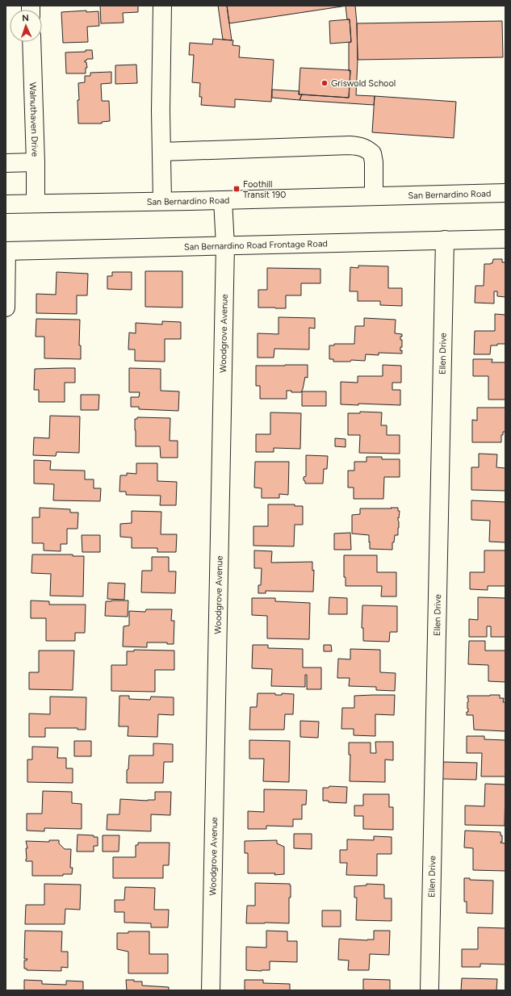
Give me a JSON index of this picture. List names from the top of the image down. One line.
{"streets":{"street":["Walnuthaven Drive","San Bernardino Road","San Bernardino Road Frontage Road","Woodgrove Avenue","Ellen Drive"]},"crossings":[["Walnuthaven Drive","San Bernardino Road"],["San Bernardino Road","Woodgrove Avenue"],["San Bernardino Road Frontage Road","Woodgrove Avenue"],["San Bernardino Road Frontage Road","Ellen Drive"]],"places":{"other":["Griswold School"],"transit":["Foothill Transit 190"]},"north":"top"}
